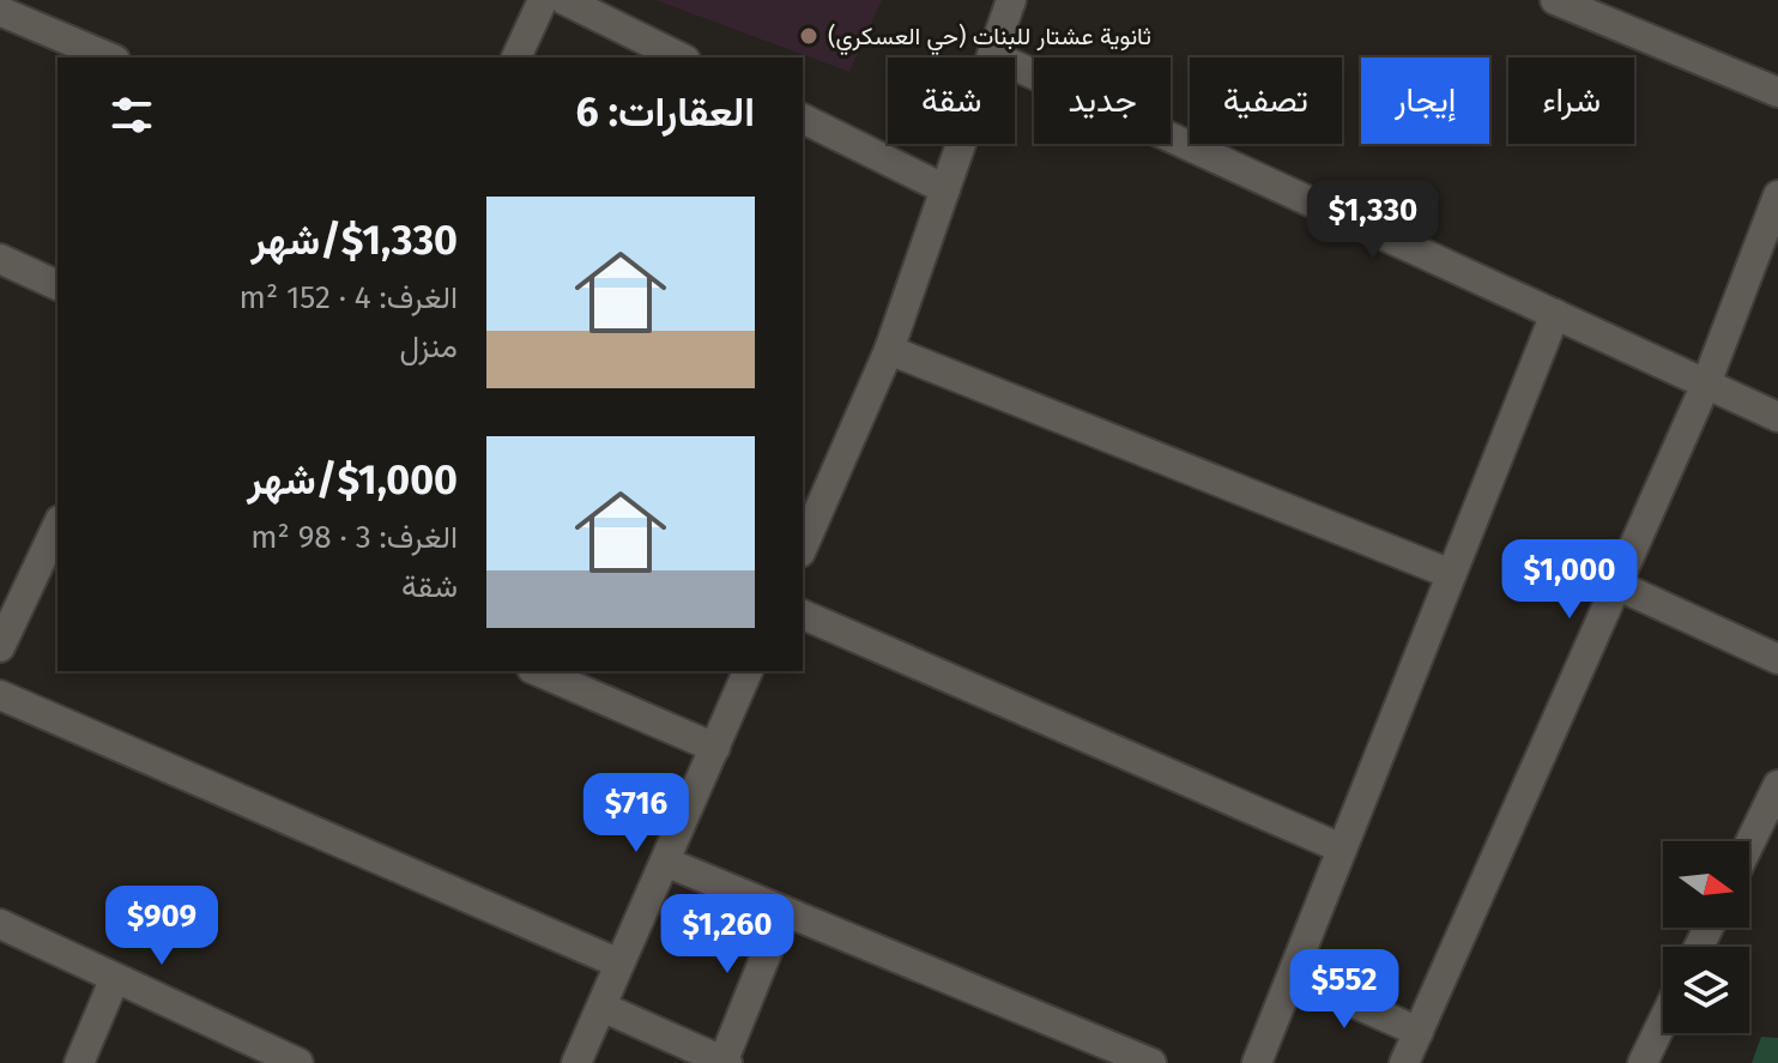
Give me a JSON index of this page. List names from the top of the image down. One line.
{"places":["ثانوية عشتار للبنات (حي العسكري)"],"north":"right","page":{"chip":["شراء","إيجار","تصفية","جديد","شقة"],"heading":"العقارات: 6","list":[{"name":"$1,330/شهر","note":"الغرف: 4 · 152 m² · منزل"},{"name":"$1,000/شهر","note":"الغرف: 3 · 98 m² · شقة"}],"price":["$1,330","$1,000","$716","$909","$1,260","$552"]}}
